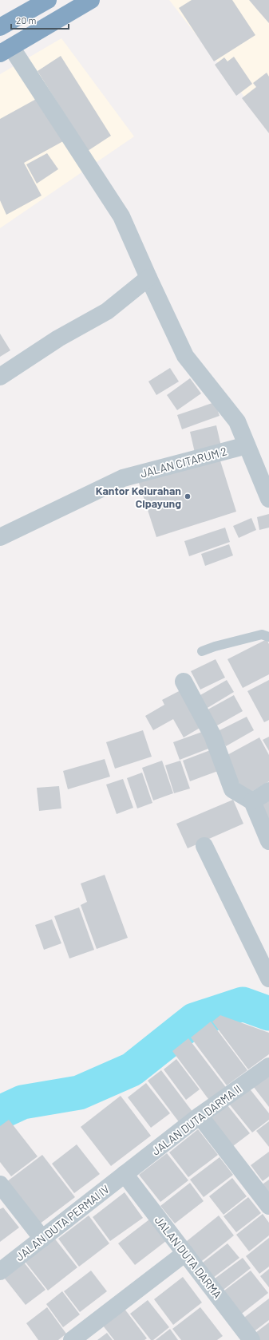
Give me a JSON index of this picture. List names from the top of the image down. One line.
{"streets":{"street":["JALAN CITARUM 2","JALAN DUTA DARMA II","JALAN DUTA PERMAI IV","JALAN DUTA DARMA"]},"crossings":[["JALAN DUTA DARMA II","JALAN DUTA PERMAI IV"],["JALAN DUTA DARMA II","JALAN DUTA DARMA"],["JALAN DUTA PERMAI IV","JALAN DUTA DARMA"]],"places":["Kantor Kelurahan Cipayung"],"scale_bar":"20 m"}
